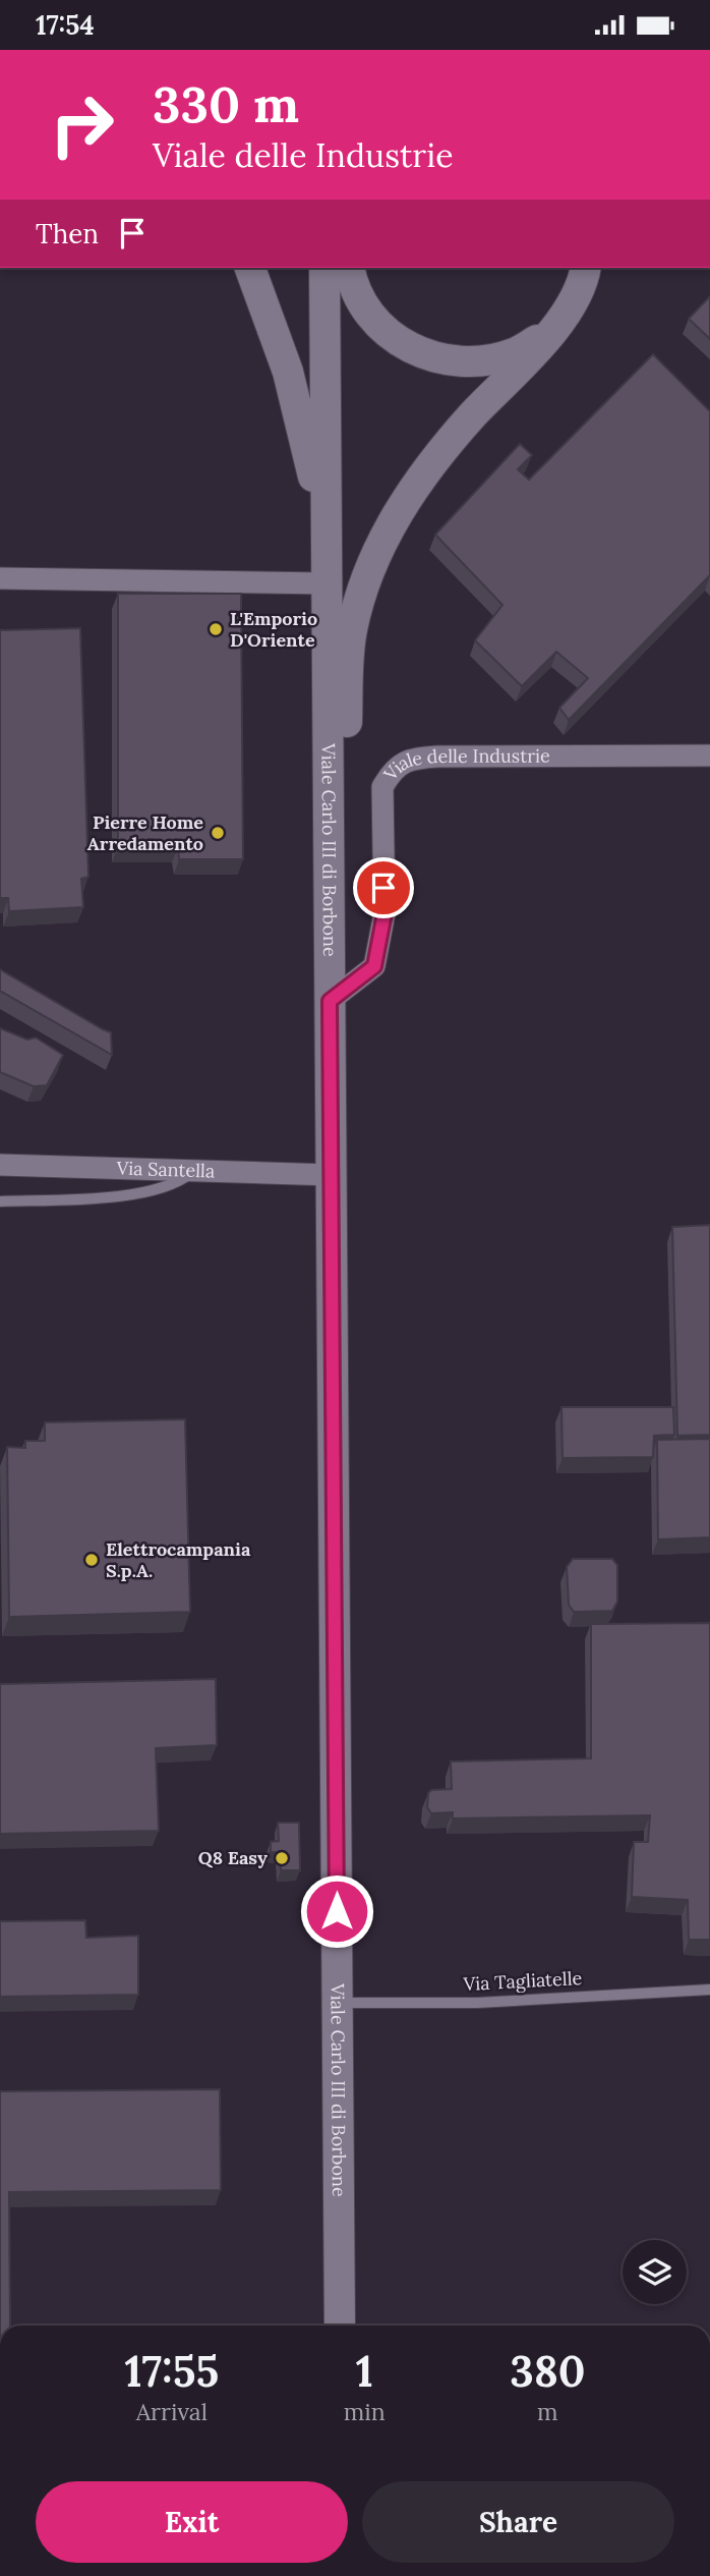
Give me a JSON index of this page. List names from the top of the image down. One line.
{"streets":{"main road":["Viale Carlo III di Borbone"],"street":["Viale delle Industrie","Via Santella"],"lane":["Via Tagliatelle"]},"crossings":[["Viale delle Industrie","Viale Carlo III di Borbone"],["Viale Carlo III di Borbone","Via Santella"],["Viale Carlo III di Borbone","Via Tagliatelle"]],"places":["L'Emporio D'Oriente","Pierre Home Arredamento","Elettrocampania S.p.A.","Q8 Easy"],"page":{"status":"17:54","turn":["330 m","Viale delle Industrie"],"then":"Then","eta":["17:55","Arrival","1","min","380","m"],"buttons":["Exit","Share"]}}
